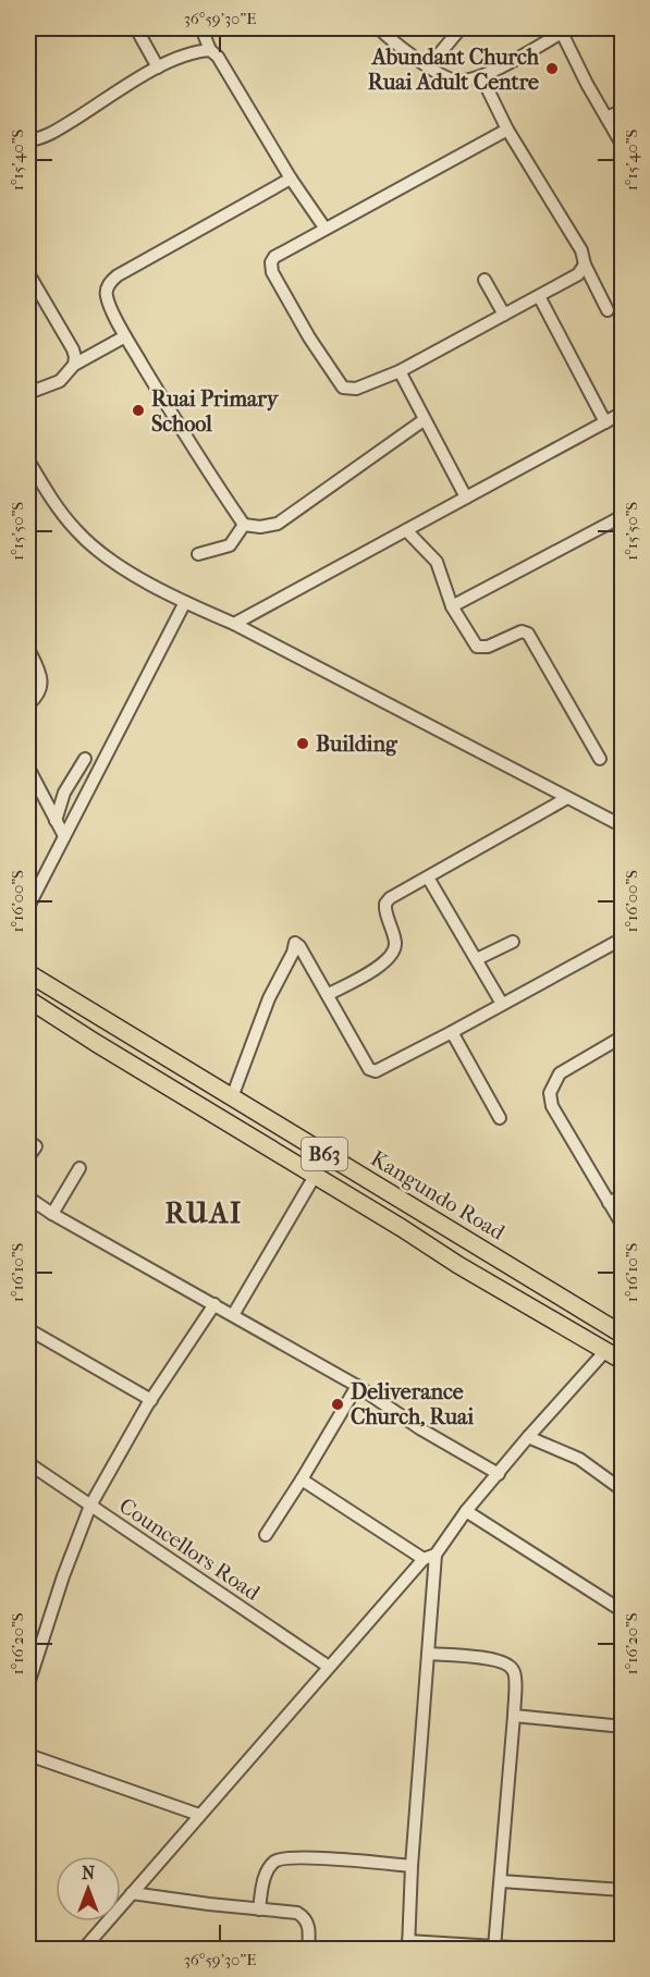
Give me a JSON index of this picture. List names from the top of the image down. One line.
{"streets":{"highway":["B63","Kangundo Road"],"street":["Councellors Road"]},"districts":["RUAI"],"places":["Abundant Church Ruai Adult Centre","Ruai Primary School","Building","Deliverance Church, Ruai"],"north":"top","coordinates":["36°59'30\"E","1°15'40\"S","1°15'50\"S","1°16'00\"S","1°16'10\"S","1°16'20\"S"]}
